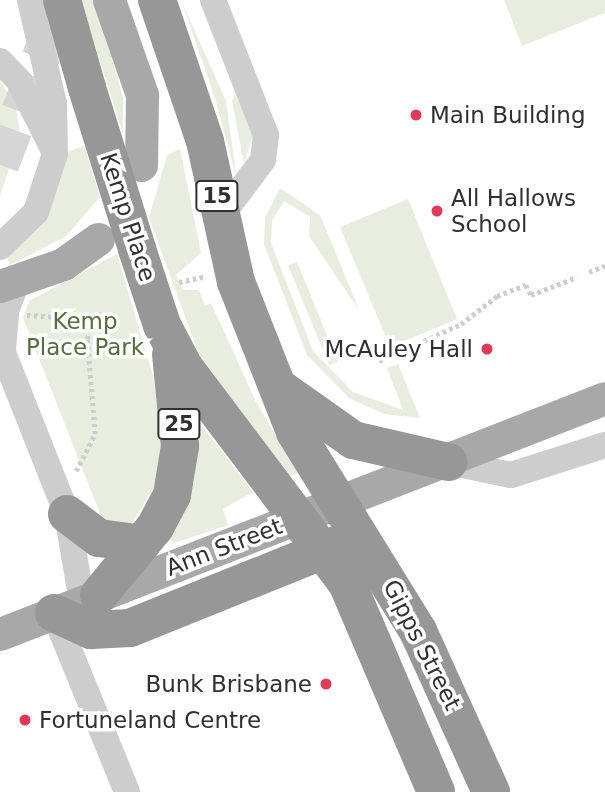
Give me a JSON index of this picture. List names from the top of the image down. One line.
{"streets":{"highway":["15","Kemp Place","25","Gipps Street"],"main road":["Ann Street"]},"crossings":[["15","Ann Street"],["15","Gipps Street"],["Kemp Place","25"],["Kemp Place","Ann Street"],["Kemp Place","Gipps Street"],["25","Ann Street"],["Ann Street","Gipps Street"]],"parks":["Kemp Place Park"],"places":["Main Building","All Hallows School","McAuley Hall","Bunk Brisbane","Fortuneland Centre"]}
